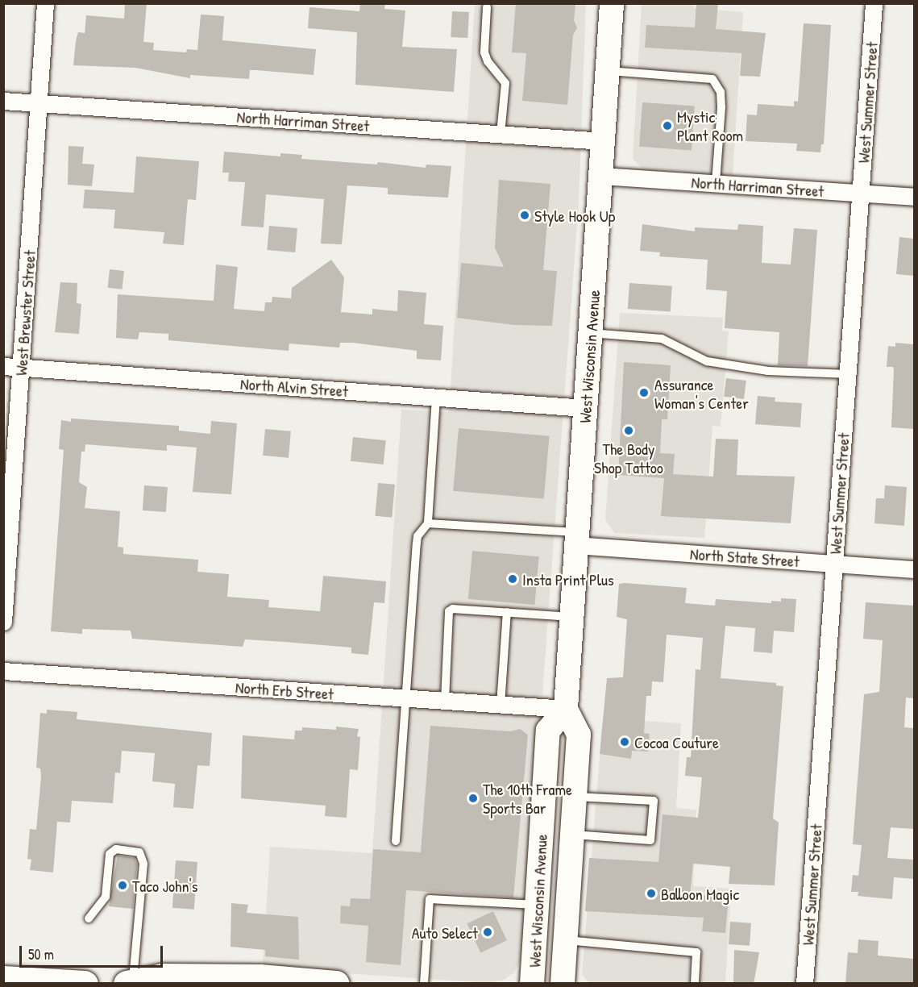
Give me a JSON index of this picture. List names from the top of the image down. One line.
{"streets":{"main road":["West Wisconsin Avenue"],"street":["West Summer Street","North Harriman Street","West Brewster Street","North Alvin Street","North State Street","North Erb Street"]},"crossings":[["West Summer Street","North Harriman Street"],["West Summer Street","North State Street"],["North Harriman Street","West Brewster Street"],["North Harriman Street","West Wisconsin Avenue"],["West Brewster Street","North Alvin Street"],["West Wisconsin Avenue","North Alvin Street"],["West Wisconsin Avenue","North State Street"],["West Wisconsin Avenue","North Erb Street"]],"places":["Mystic Plant Room","Style Hook Up","Assurance Woman's Center","The Body Shop Tattoo","Insta Print Plus","Cocoa Couture","The 10th Frame Sports Bar","Taco John's","Balloon Magic","Auto Select"],"scale_bar":"50 m"}
